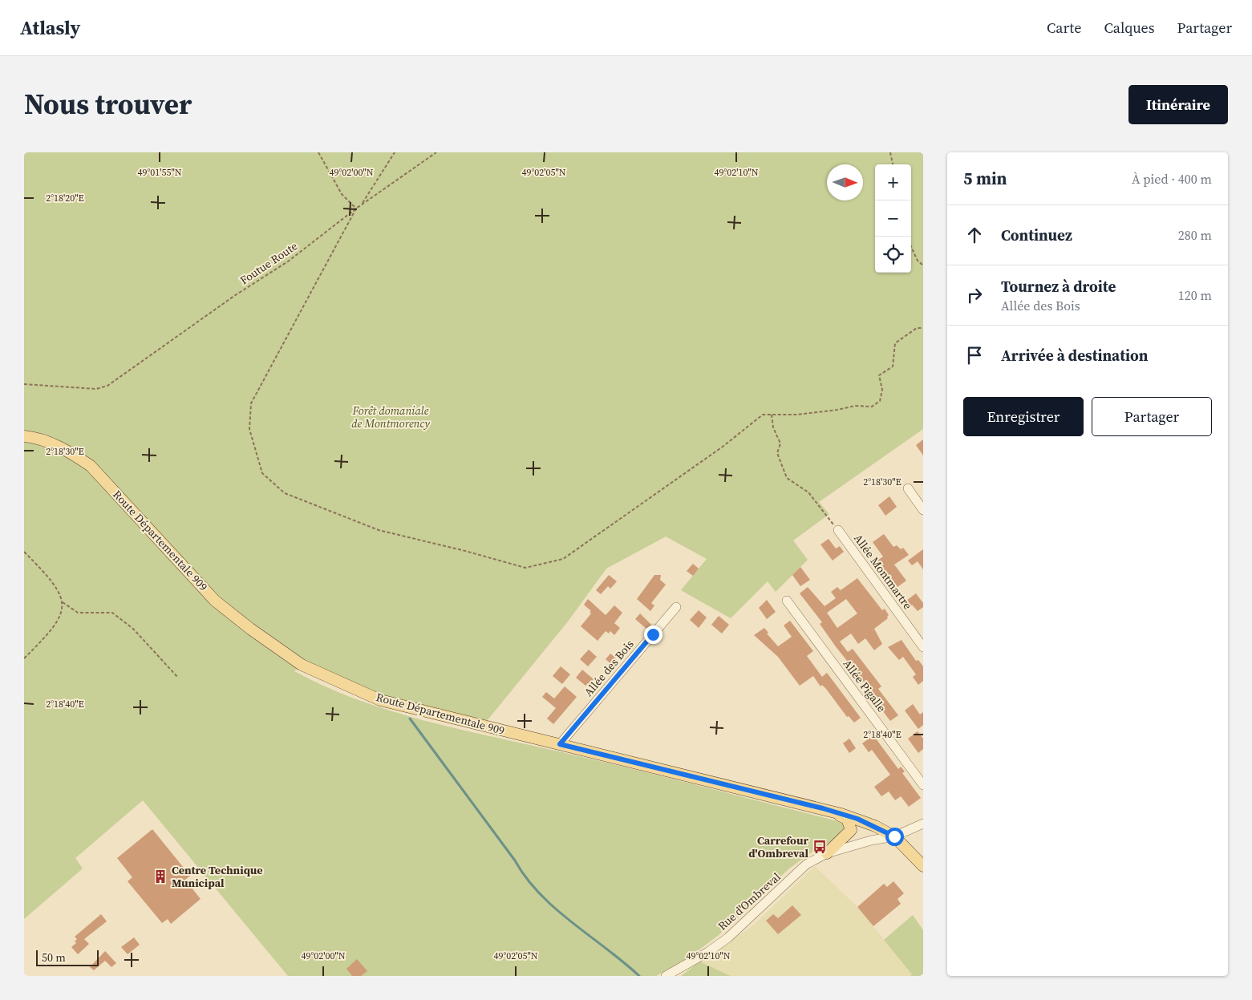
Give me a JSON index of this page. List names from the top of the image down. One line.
{"streets":{"main road":["Route Départementale 909"],"street":["Allée Montmartre","Allée des Bois","Allée Pigalle","Rue d'Ombreval"],"path":["Foutue Route"]},"crossings":[["Route Départementale 909","Allée des Bois"],["Route Départementale 909","Rue d'Ombreval"]],"parks":["Forêt domaniale de Montmorency"],"places":{"bus stop":["Carrefour d'Ombreval"],"building":["Centre Technique Municipal"]},"scale_bar":"50 m","north":"right","page":{"header":"Atlasly","nav":["Carte","Calques","Partager"],"title":"Nous trouver","buttons":["Itinéraire",["Enregistrer","Partager"]],"heading":["5 min","À pied · 400 m"],"map_buttons":["+","−"],"list":[["Continuez","280 m"],["Tournez à droite","Allée des Bois","120 m"],"Arrivée à destination"],"scale":"50 m"},"coordinates":["49°01'55\"N","49°02'00\"N","49°02'05\"N","49°02'10\"N","2°18'20\"E","2°18'30\"E","2°18'40\"E"]}
